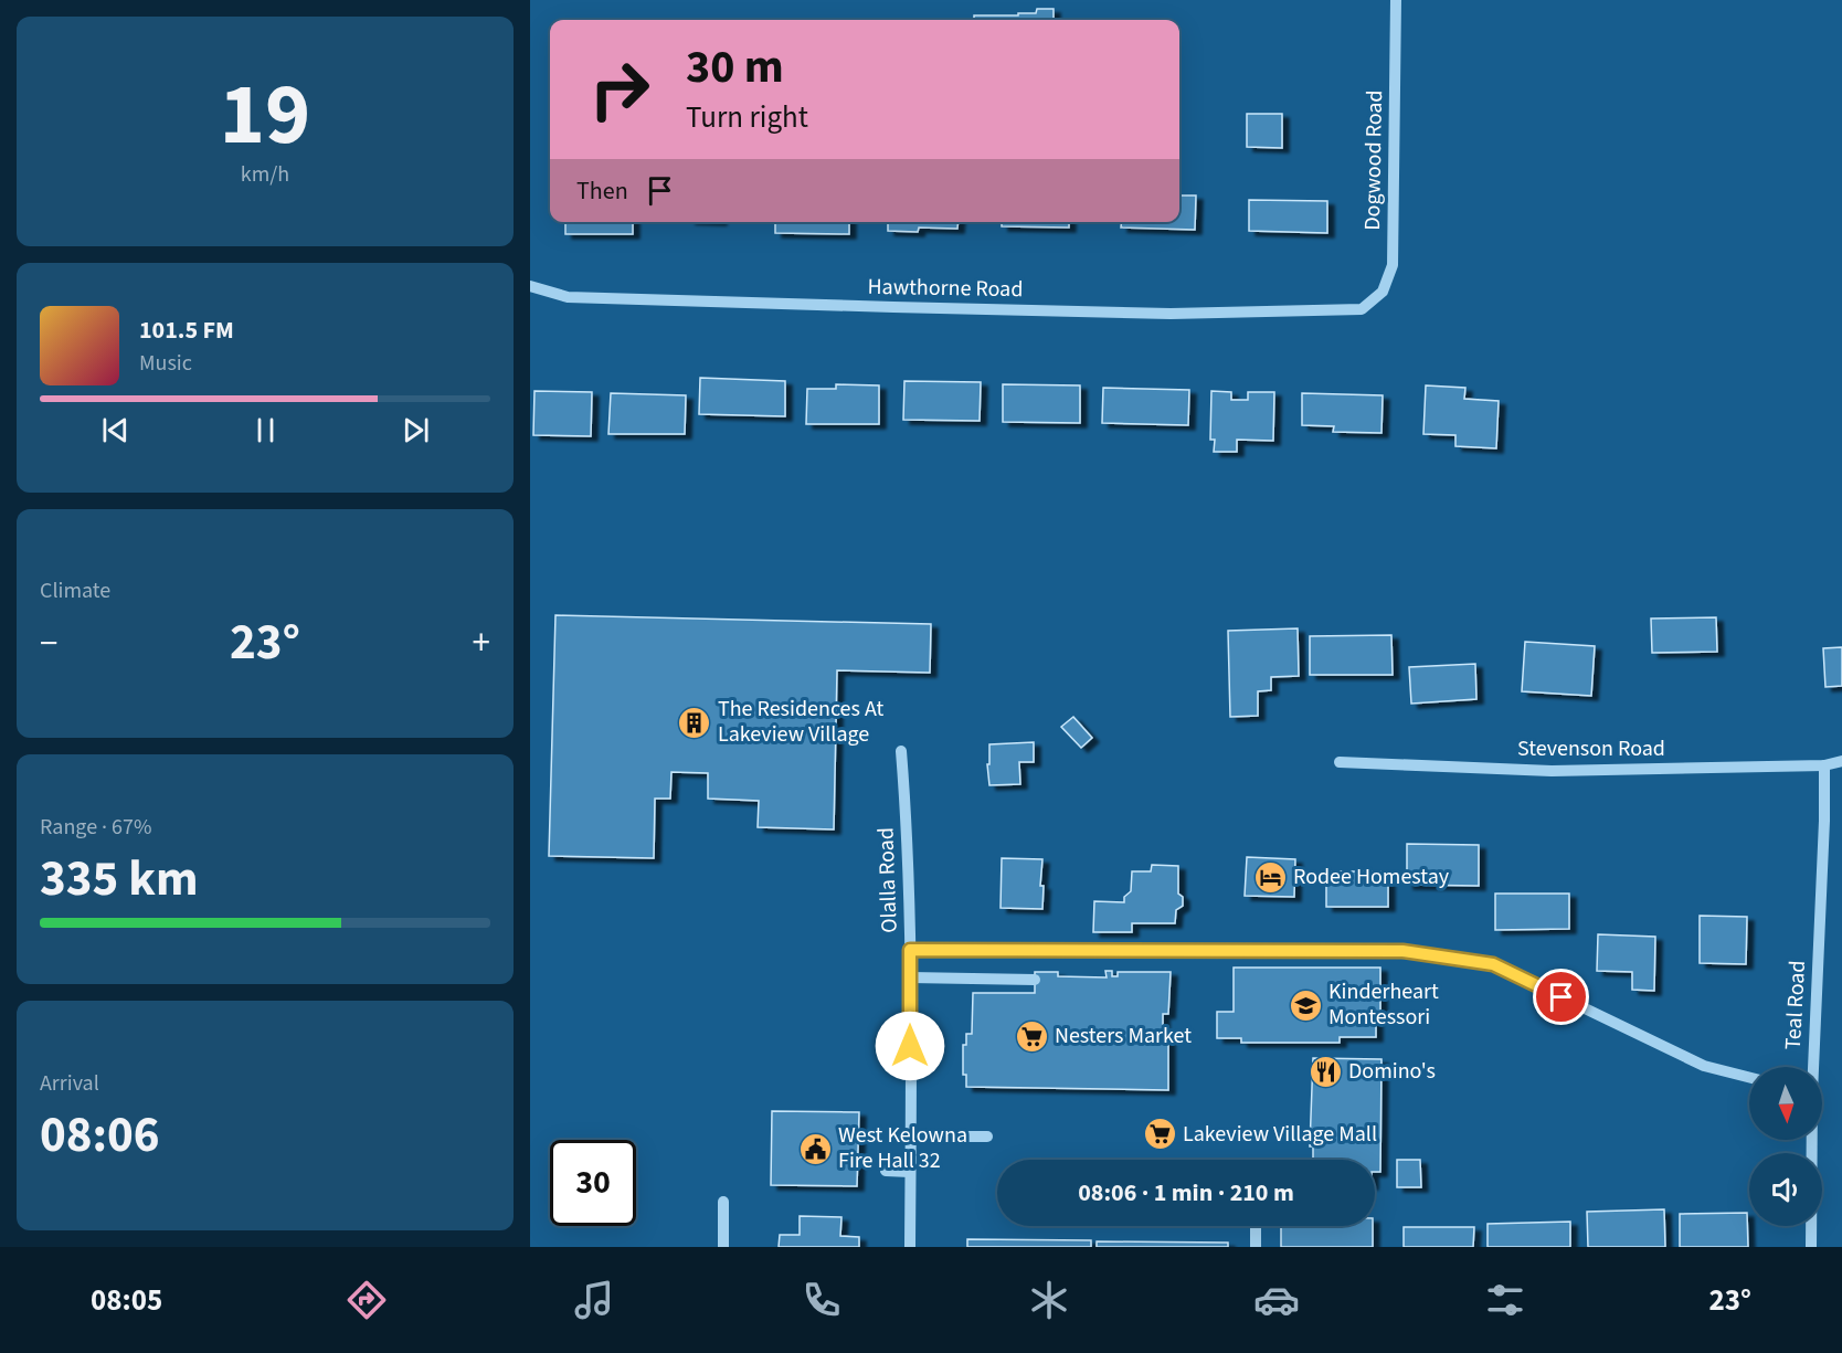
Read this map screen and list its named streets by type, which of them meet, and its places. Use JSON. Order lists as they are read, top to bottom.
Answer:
{
  "streets": {
    "street": [
      "Dogwood Road",
      "Hawthorne Road",
      "Stevenson Road",
      "Olalla Road",
      "Teal Road"
    ]
  },
  "crossings": [
    ["Dogwood Road", "Hawthorne Road"],
    ["Stevenson Road", "Teal Road"]
  ],
  "places": {
    "building": ["The Residences At Lakeview Village"],
    "hotel": ["Rodee Homestay"],
    "school or university": ["Kinderheart Montessori"],
    "supermarket": ["Nesters Market", "Lakeview Village Mall"],
    "restaurant": ["Domino's"],
    "public building": ["West Kelowna Fire Hall 32"]
  },
  "north": "bottom",
  "page": {
    "tile": [
      ["19", "km/h"],
      "Climate",
      ["Range · 67%", "335 km"],
      ["Arrival", "08:06"]
    ],
    "turn": ["30 m", "Turn right"],
    "then": "Then",
    "song": ["101.5 FM", "Music"],
    "heat": ["−", "23°", "+"],
    "limit": "30",
    "trip": "08:06 · 1 min · 210 m",
    "tabs": ["08:05", "23°"]
  }
}
